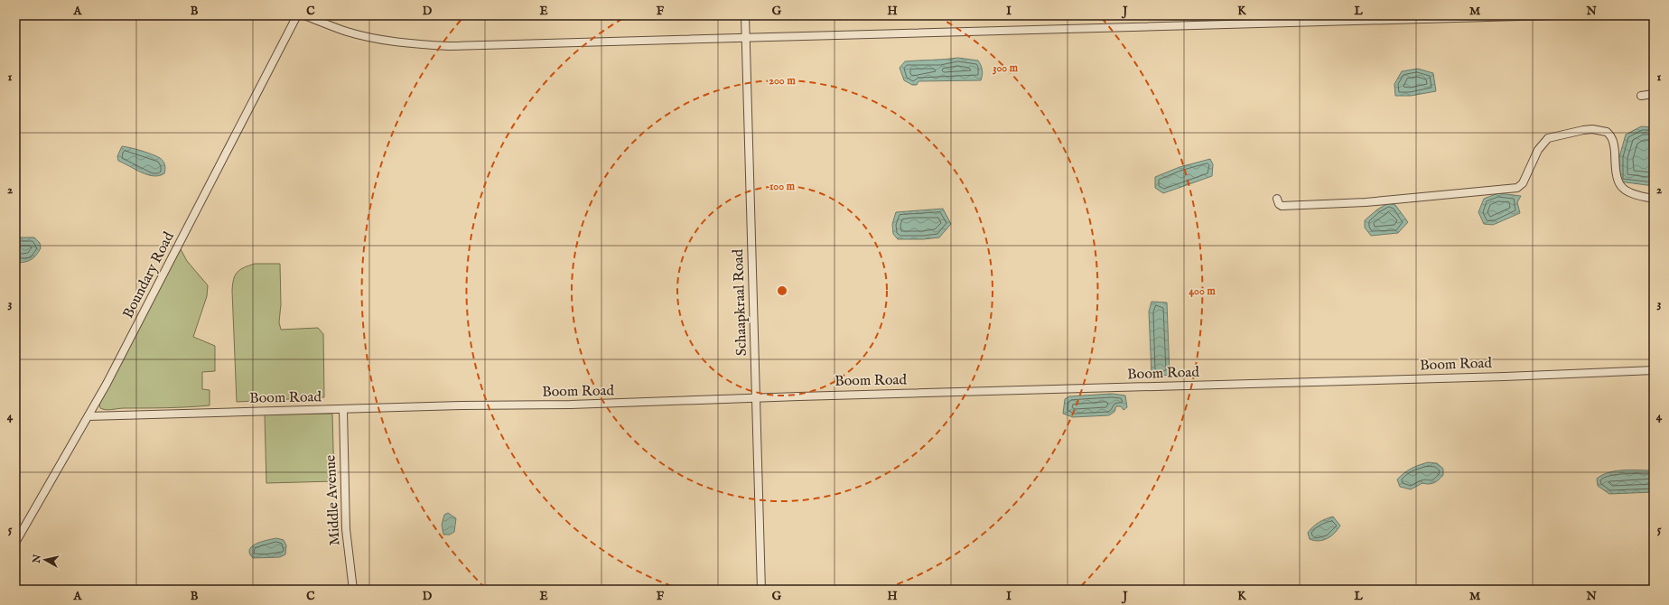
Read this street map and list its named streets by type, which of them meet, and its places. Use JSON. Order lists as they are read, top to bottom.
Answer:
{
  "streets": {
    "street": [
      "Boundary Road",
      "Schaapkraal Road",
      "Boom Road",
      "Middle Avenue"
    ]
  },
  "crossings": [
    ["Boundary Road", "Boom Road"],
    ["Schaapkraal Road", "Boom Road"],
    ["Boom Road", "Middle Avenue"]
  ],
  "north": "left",
  "grid": {
    "columns": [
      "A",
      "B",
      "C",
      "D",
      "E",
      "F",
      "G",
      "H",
      "I",
      "J",
      "K",
      "L",
      "M",
      "N"
    ],
    "rows": [
      "1",
      "2",
      "3",
      "4",
      "5"
    ]
  },
  "rings": [
    "300 m",
    "200 m",
    "100 m",
    "400 m"
  ]
}
